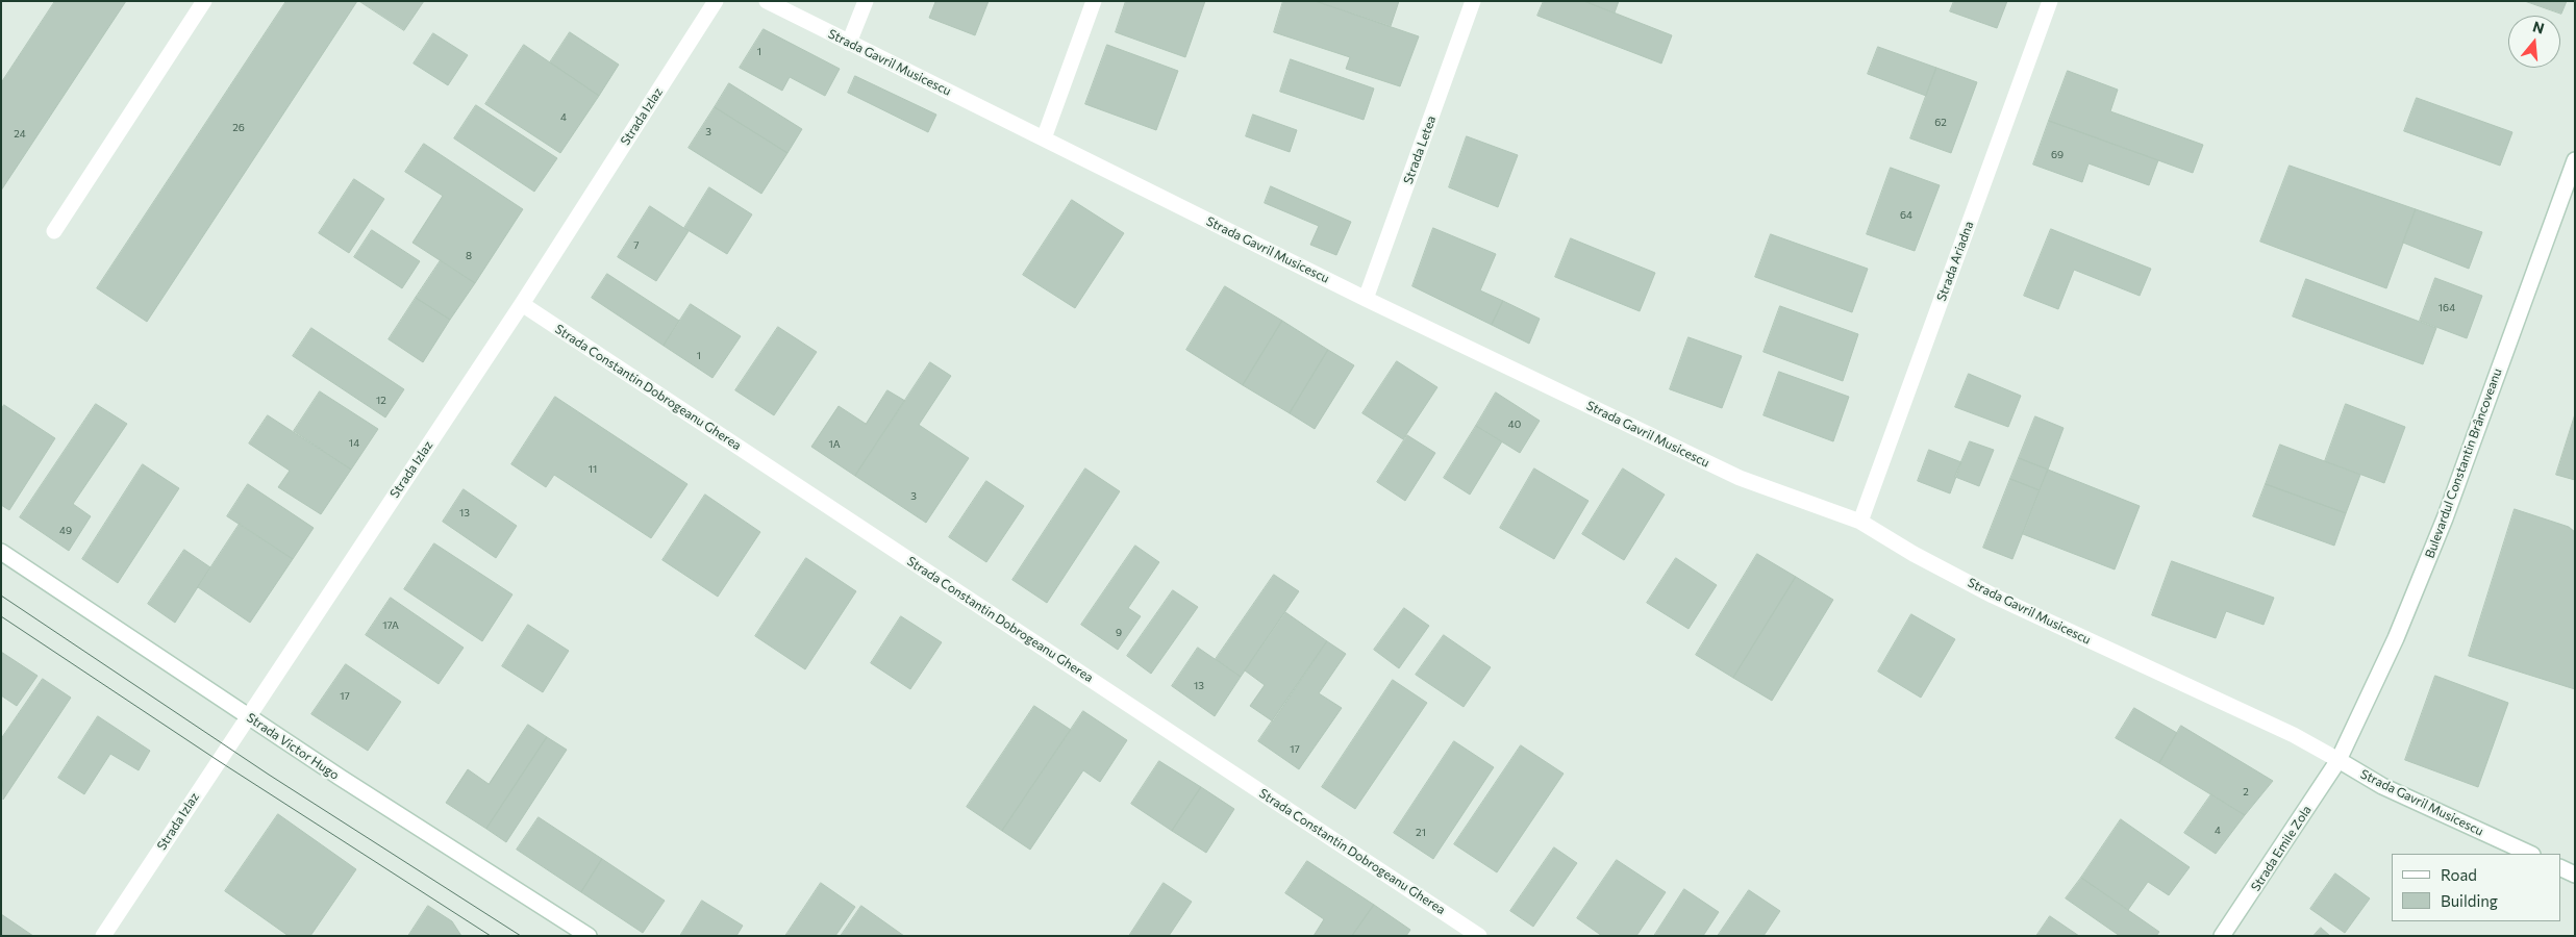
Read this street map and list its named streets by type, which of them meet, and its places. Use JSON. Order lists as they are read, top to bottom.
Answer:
{
  "streets": {
    "street": [
      "Strada Gavril Musicescu",
      "Strada Izlaz",
      "Strada Letea",
      "Strada Ariadna",
      "Strada Constantin Dobrogeanu Gherea",
      "Bulevardul Constantin Brâncoveanu",
      "Strada Victor Hugo",
      "Strada Emile Zola"
    ]
  },
  "crossings": [
    ["Strada Gavril Musicescu", "Strada Letea"],
    ["Strada Gavril Musicescu", "Strada Ariadna"],
    ["Strada Gavril Musicescu", "Bulevardul Constantin Brâncoveanu"],
    ["Strada Gavril Musicescu", "Strada Emile Zola"],
    ["Strada Izlaz", "Strada Constantin Dobrogeanu Gherea"],
    ["Strada Izlaz", "Strada Victor Hugo"],
    ["Bulevardul Constantin Brâncoveanu", "Strada Emile Zola"]
  ],
  "house_numbers": [
    "1",
    "4",
    "62",
    "26",
    "3",
    "24",
    "69",
    "64",
    "7",
    "8",
    "164",
    "1",
    "12",
    "40",
    "14",
    "1A",
    "11",
    "3",
    "13",
    "49",
    "17A",
    "9",
    "13",
    "17",
    "17",
    "2",
    "4",
    "21"
  ],
  "legend": ["Road", "Building"],
  "north": "top"
}
